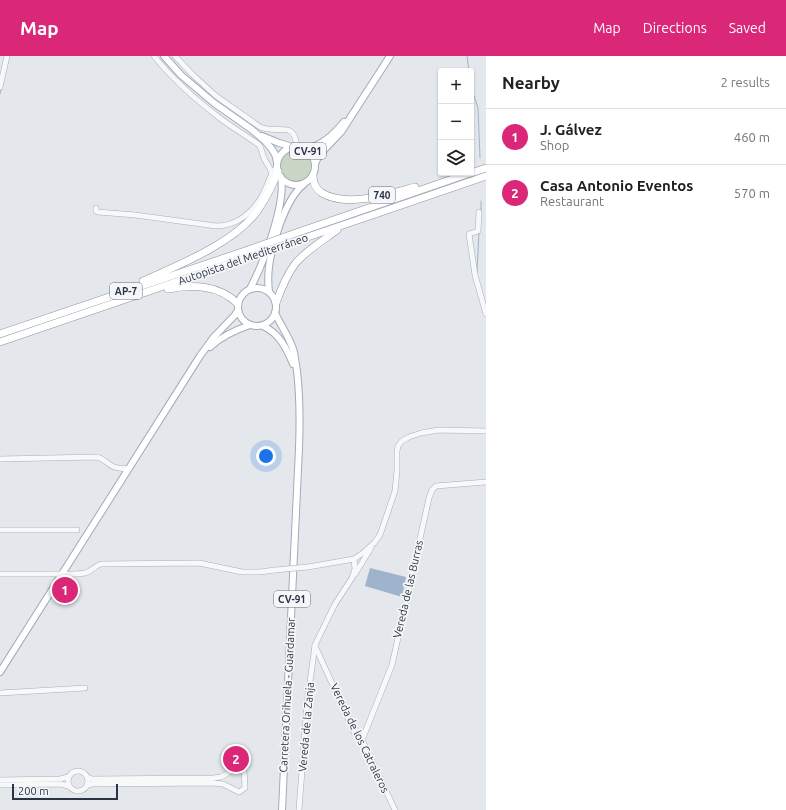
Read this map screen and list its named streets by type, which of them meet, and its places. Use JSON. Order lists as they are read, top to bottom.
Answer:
{
  "streets": {
    "highway": ["740", "Autopista del Mediterráneo", "AP-7"],
    "main road": ["CV-91", "Carretera Orihuela - Guardamar"],
    "street": ["Vereda de las Burras", "Vereda de la Zanja", "Vereda de los Catraleros"]
  },
  "crossings": [
    ["CV-91", "740"],
    ["CV-91", "Carretera Orihuela - Guardamar"],
    ["Vereda de las Burras", "Vereda de los Catraleros"],
    ["Vereda de la Zanja", "Vereda de los Catraleros"]
  ],
  "scale_bar": "200 m",
  "page": {
    "header": "Map",
    "nav": ["Map", "Directions", "Saved"],
    "heading": ["Nearby", "2 results"],
    "map_buttons": ["+", "−"],
    "list": [
      {
        "mark": "1",
        "name": "J. Gálvez",
        "note": "Shop",
        "value": "460 m"
      },
      {
        "mark": "2",
        "name": "Casa Antonio Eventos",
        "note": "Restaurant",
        "value": "570 m"
      }
    ],
    "pins": ["1", "2"],
    "scale": "200 m"
  }
}
